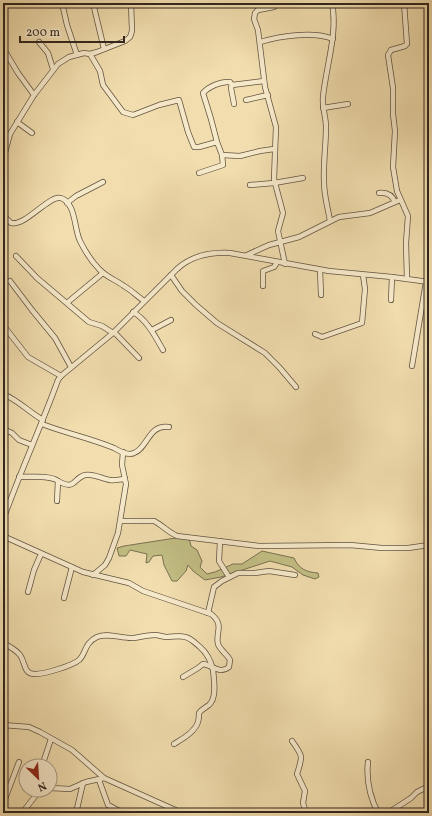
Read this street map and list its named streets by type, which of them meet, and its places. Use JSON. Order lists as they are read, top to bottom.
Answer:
{
  "scale_bar": "200 m",
  "north": "bottom right"
}
